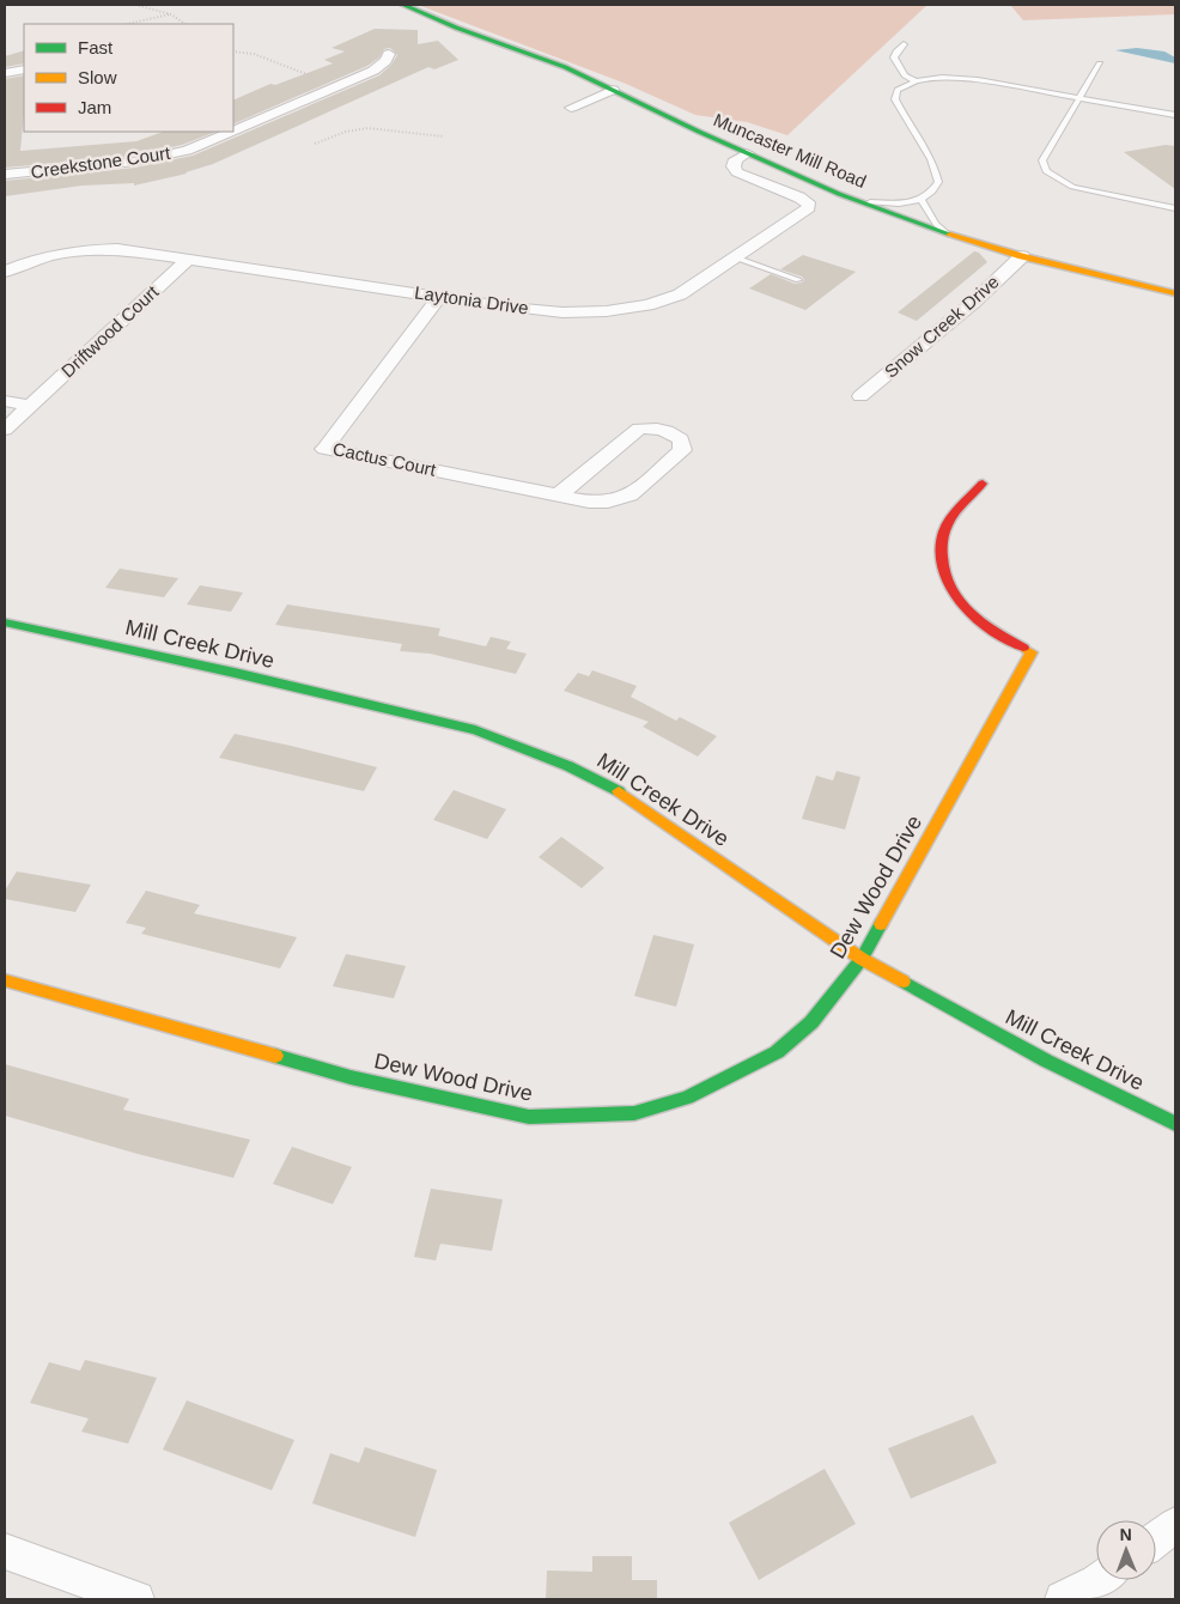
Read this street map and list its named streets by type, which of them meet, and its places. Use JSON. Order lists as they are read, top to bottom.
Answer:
{
  "streets": {
    "street": [
      "Muncaster Mill Road",
      "Creekstone Court",
      "Laytonia Drive",
      "Snow Creek Drive",
      "Driftwood Court",
      "Cactus Court",
      "Mill Creek Drive",
      "Dew Wood Drive"
    ]
  },
  "crossings": [
    ["Muncaster Mill Road", "Laytonia Drive"],
    ["Muncaster Mill Road", "Snow Creek Drive"],
    ["Laytonia Drive", "Driftwood Court"],
    ["Laytonia Drive", "Cactus Court"],
    ["Mill Creek Drive", "Dew Wood Drive"]
  ],
  "legend": ["Fast", "Slow", "Jam"],
  "north": "top"
}
